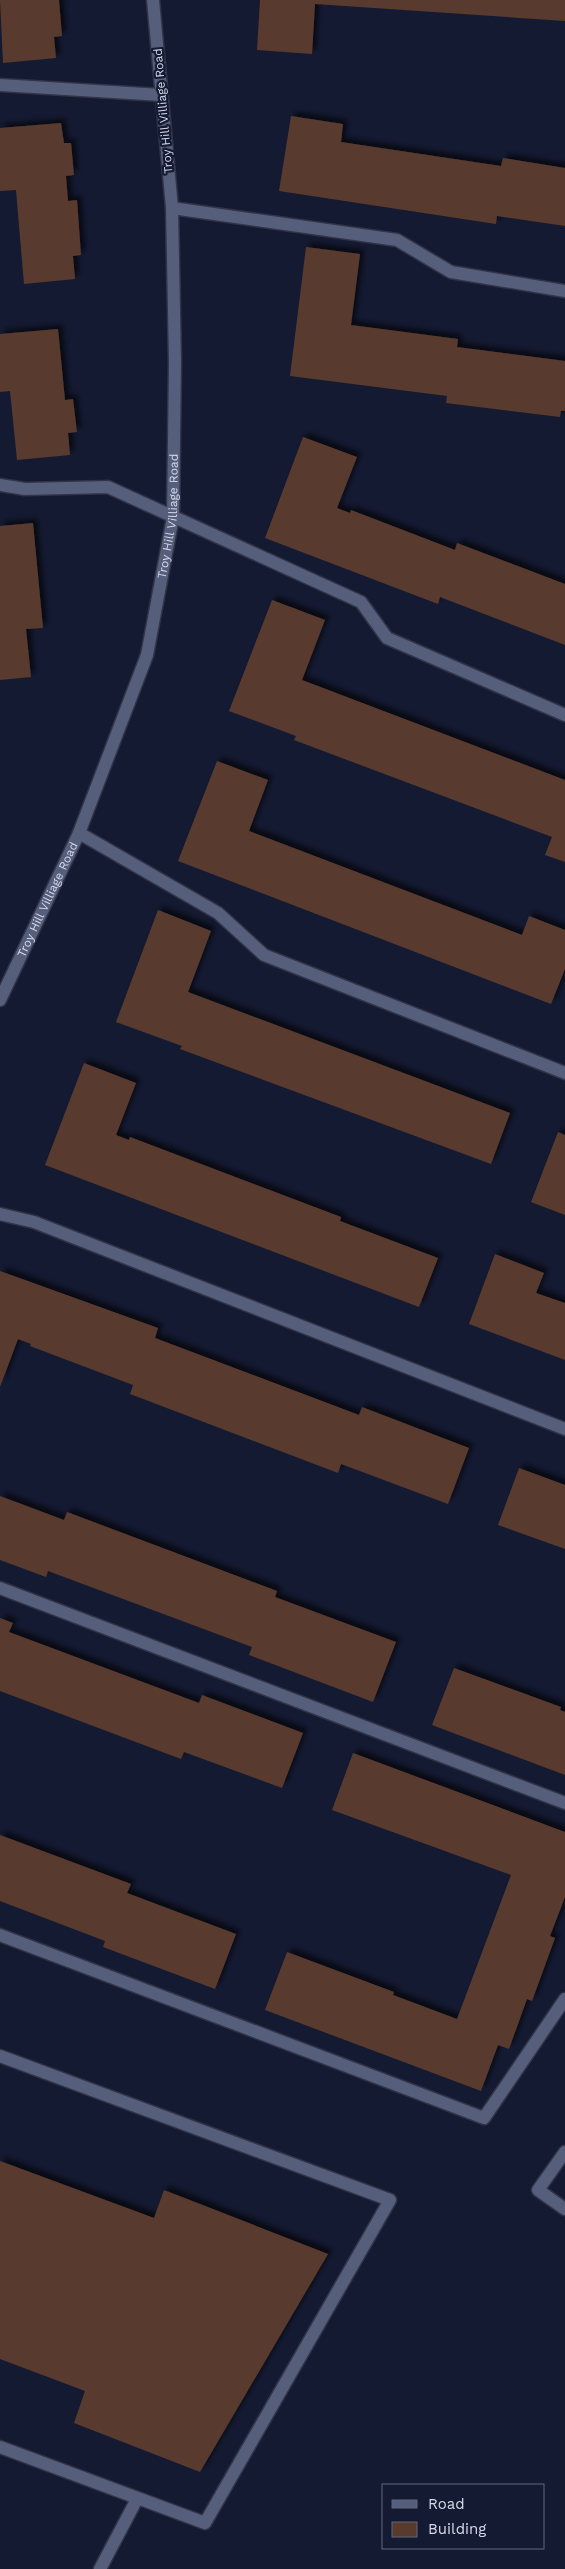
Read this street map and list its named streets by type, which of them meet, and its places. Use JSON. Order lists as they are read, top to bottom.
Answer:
{
  "streets": {
    "street": ["Troy Hill Villiage Road"]
  },
  "legend": ["Road", "Building"]
}
